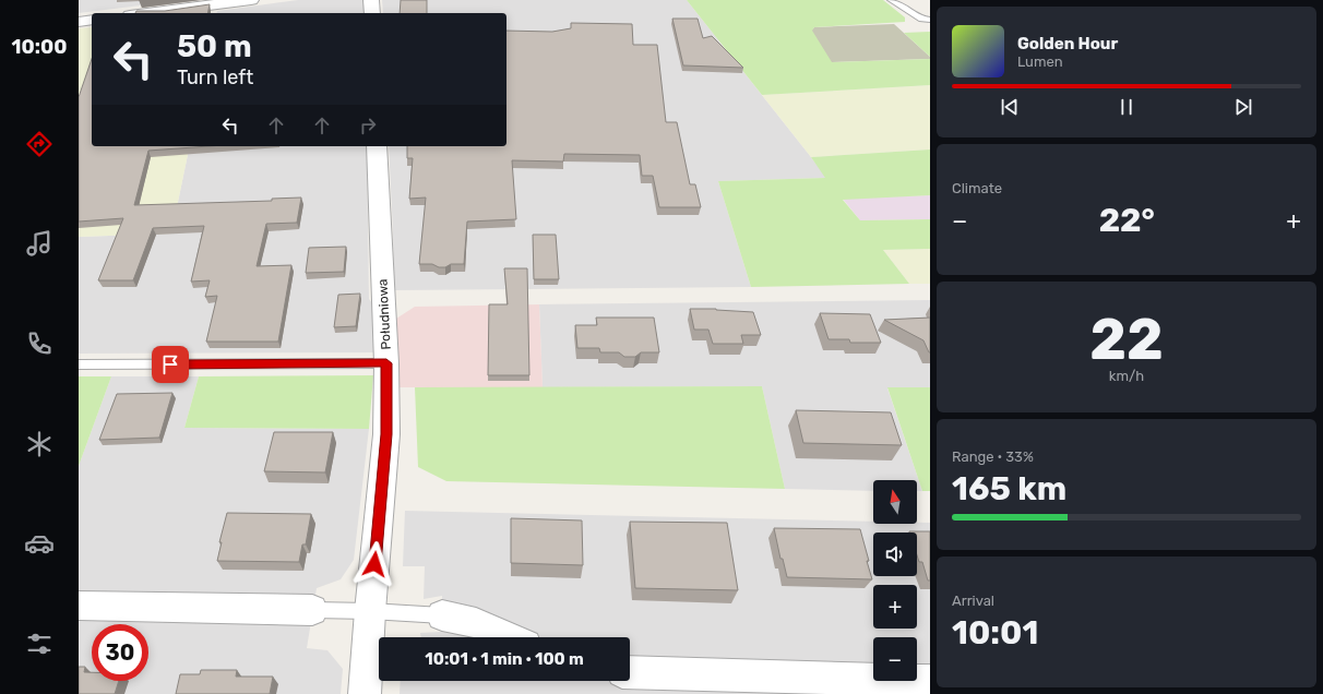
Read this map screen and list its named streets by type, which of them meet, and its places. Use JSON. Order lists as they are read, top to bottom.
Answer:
{
  "streets": {
    "street": ["Południowa"]
  },
  "north": "top",
  "page": {
    "tabs": "10:00",
    "turn": ["50 m", "Turn left"],
    "song": ["Golden Hour", "Lumen"],
    "tile": [
      "Climate",
      ["22", "km/h"],
      ["Range · 33%", "165 km"],
      ["Arrival", "10:01"]
    ],
    "heat": ["−", "22°", "+"],
    "map_buttons": ["+", "−"],
    "limit": "30",
    "trip": "10:01 · 1 min · 100 m"
  }
}
